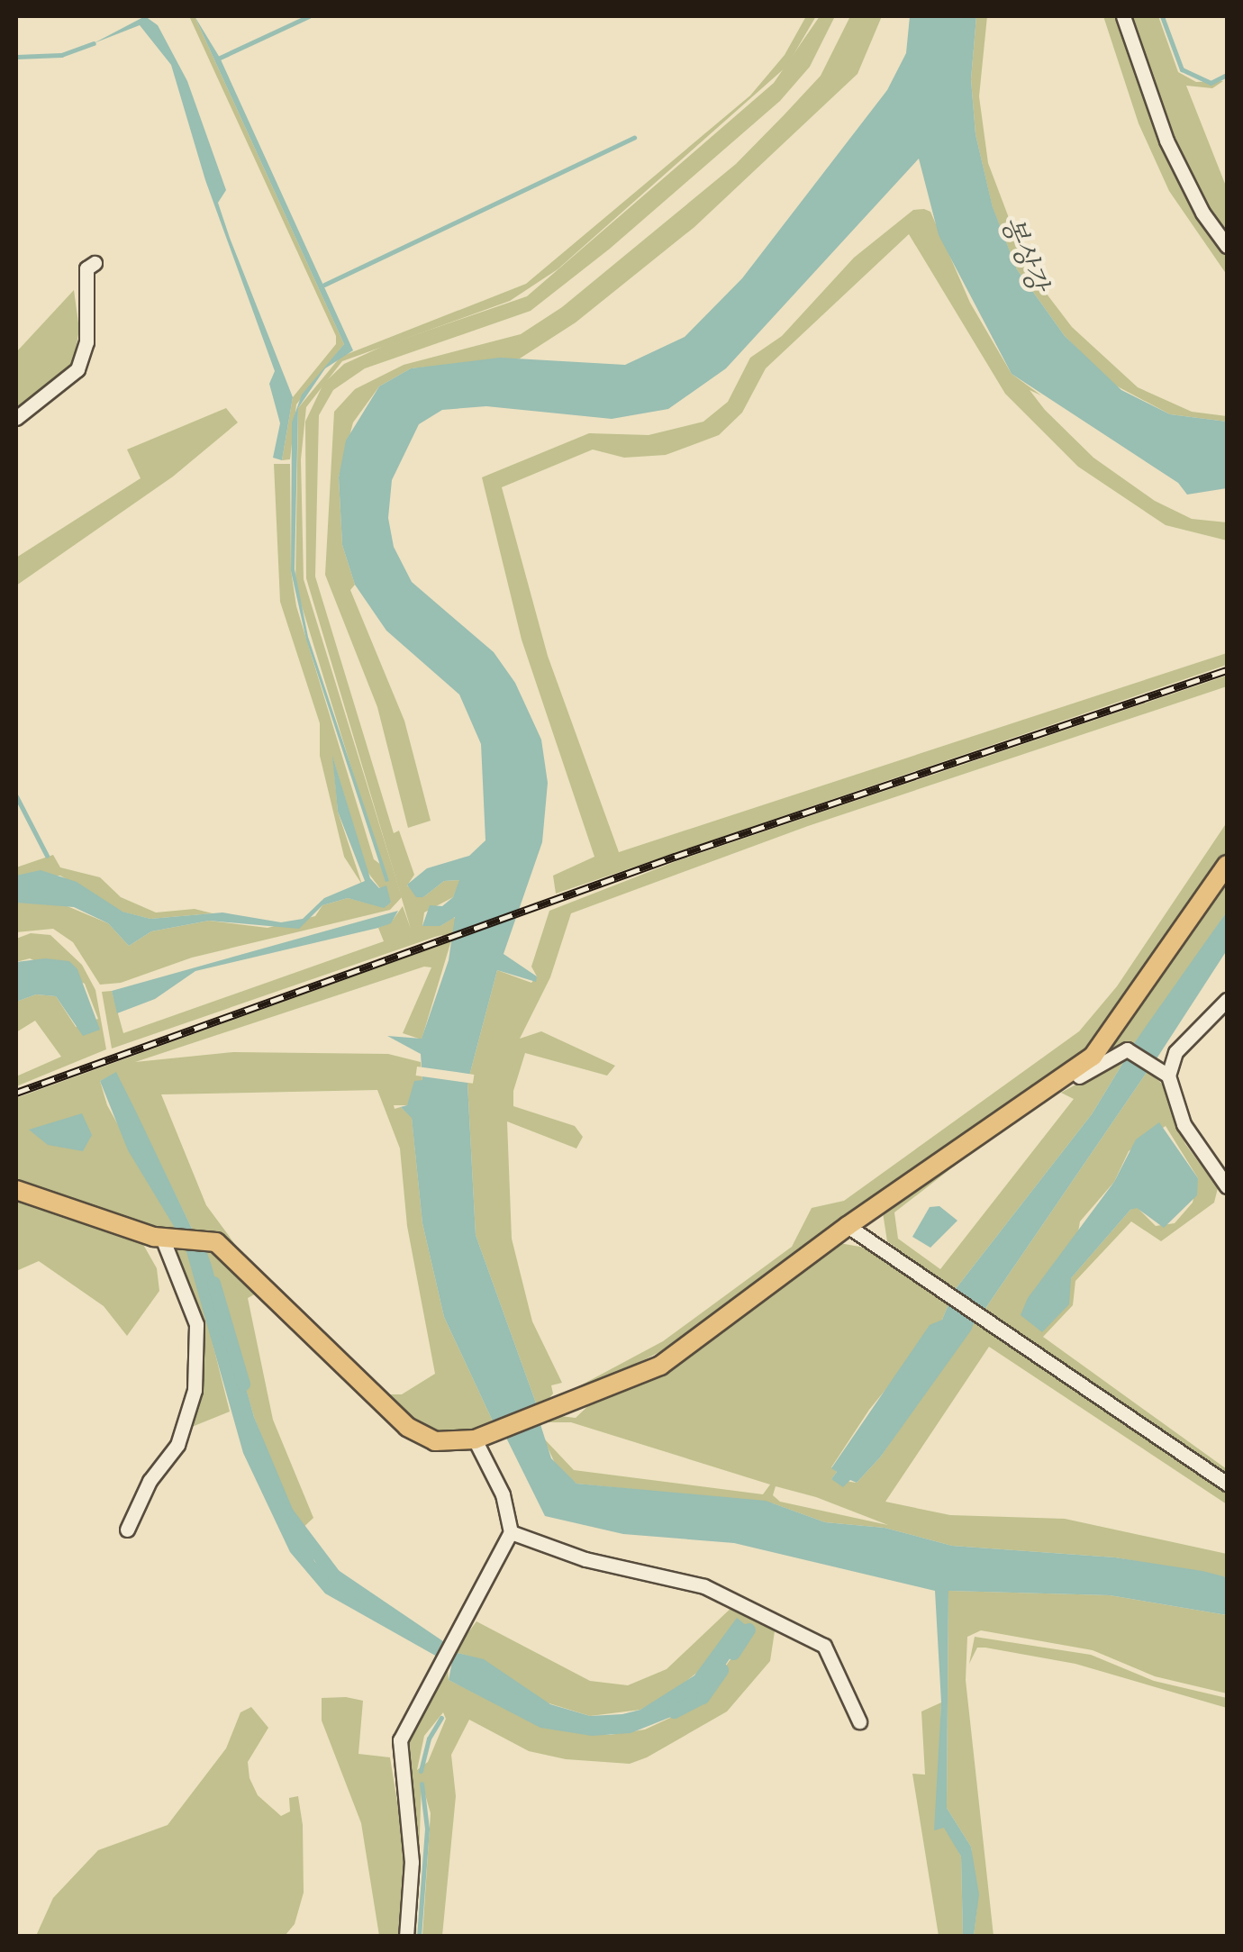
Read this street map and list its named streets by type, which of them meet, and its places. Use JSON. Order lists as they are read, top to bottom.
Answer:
{
  "water": ["봉상강"]
}
